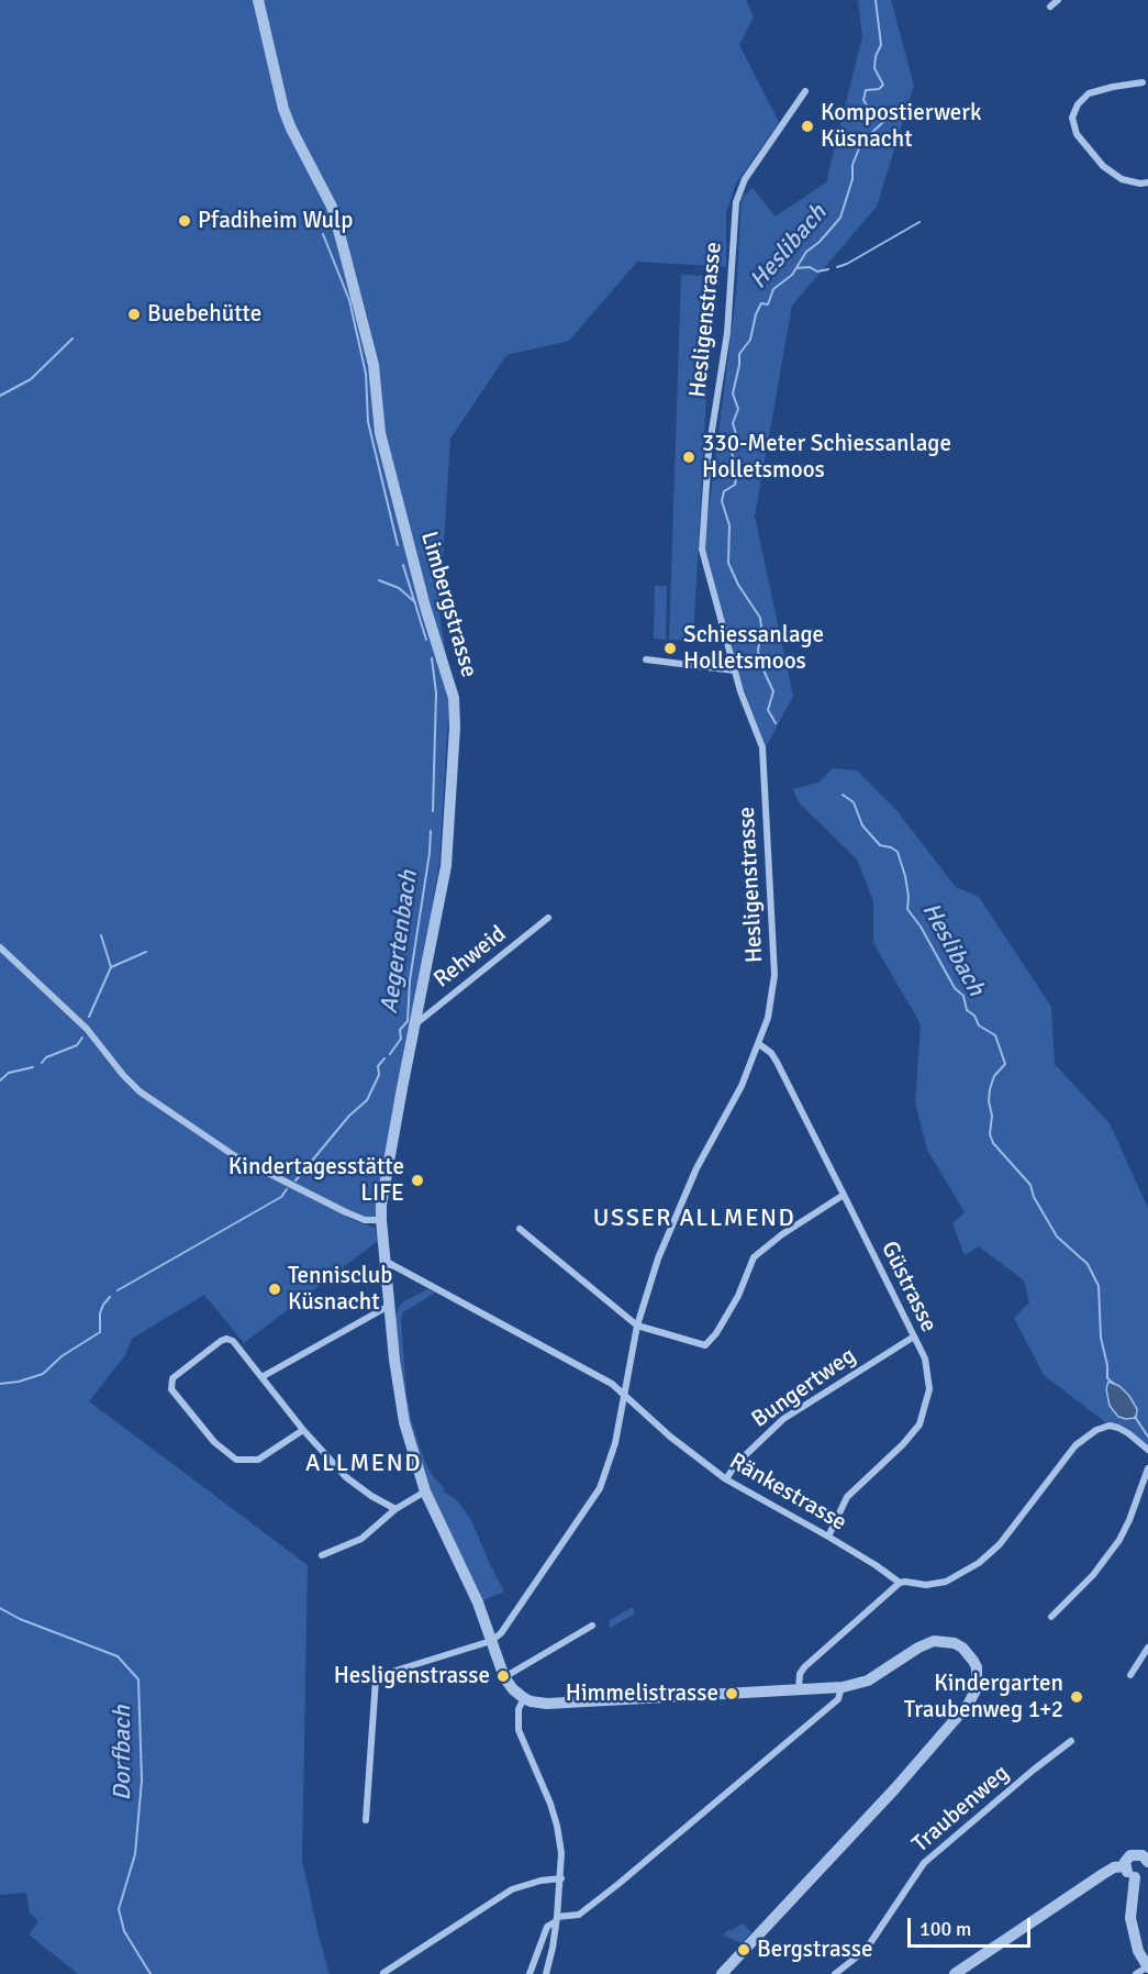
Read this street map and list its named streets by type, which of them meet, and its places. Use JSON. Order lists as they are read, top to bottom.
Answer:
{
  "streets": {
    "street": [
      "Hesligenstrasse",
      "Limbergstrasse",
      "Rehweid",
      "Güstrasse",
      "Bungertweg",
      "Ränkestrasse",
      "Traubenweg"
    ]
  },
  "crossings": [
    ["Hesligenstrasse", "Güstrasse"],
    ["Hesligenstrasse", "Ränkestrasse"],
    ["Limbergstrasse", "Rehweid"],
    ["Limbergstrasse", "Ränkestrasse"],
    ["Güstrasse", "Bungertweg"],
    ["Güstrasse", "Ränkestrasse"],
    ["Bungertweg", "Ränkestrasse"]
  ],
  "districts": ["USSER ALLMEND", "ALLMEND"],
  "water": ["Heslibach", "Aegertenbach", "Dorfbach"],
  "places": [
    "Kompostierwerk Küsnacht",
    "Pfadiheim Wulp",
    "Buebehütte",
    "330-Meter Schiessanlage Holletsmoos",
    "Schiessanlage Holletsmoos",
    "Kindertagesstätte LIFE",
    "Tennisclub Küsnacht",
    "Hesligenstrasse",
    "Himmelistrasse",
    "Kindergarten Traubenweg 1+2",
    "Bergstrasse"
  ],
  "scale_bar": "100 m"
}
